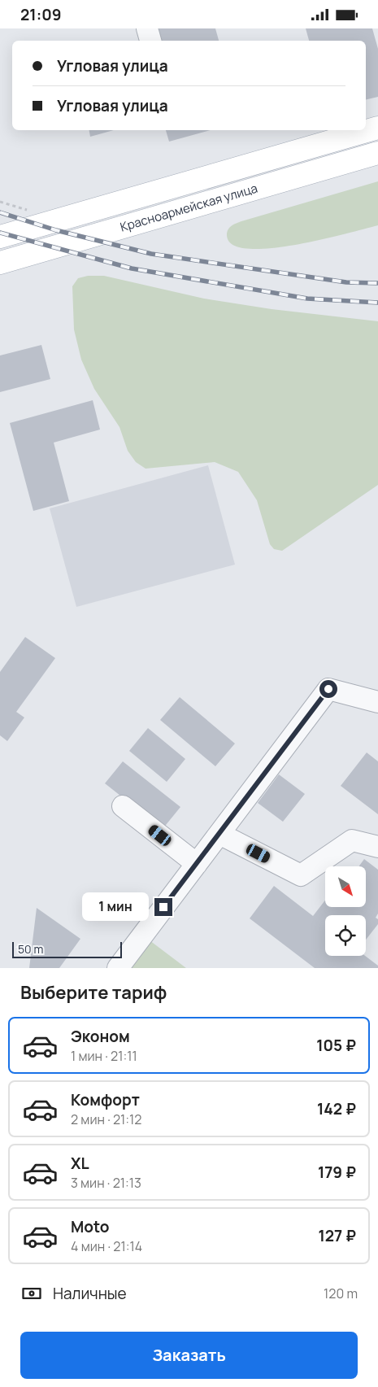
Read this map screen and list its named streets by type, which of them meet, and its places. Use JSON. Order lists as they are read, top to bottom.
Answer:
{
  "streets": {
    "main road": ["Красноармейская улица"]
  },
  "scale_bar": "50 m",
  "north": "bottom right",
  "page": {
    "status": "21:09",
    "banner": ["Угловая улица", "Угловая улица"],
    "bubble": "1 мин",
    "scale": "50 m",
    "heading": "Выберите тариф",
    "list": [
      {
        "name": "Эконом",
        "note": "1 мин · 21:11",
        "value": "105 ₽"
      },
      {
        "name": "Комфорт",
        "note": "2 мин · 21:12",
        "value": "142 ₽"
      },
      {
        "name": "XL",
        "note": "3 мин · 21:13",
        "value": "179 ₽"
      },
      {
        "name": "Moto",
        "note": "4 мин · 21:14",
        "value": "127 ₽"
      }
    ],
    "pay": ["Наличные", "120 m"],
    "buttons": "Заказать"
  }
}
